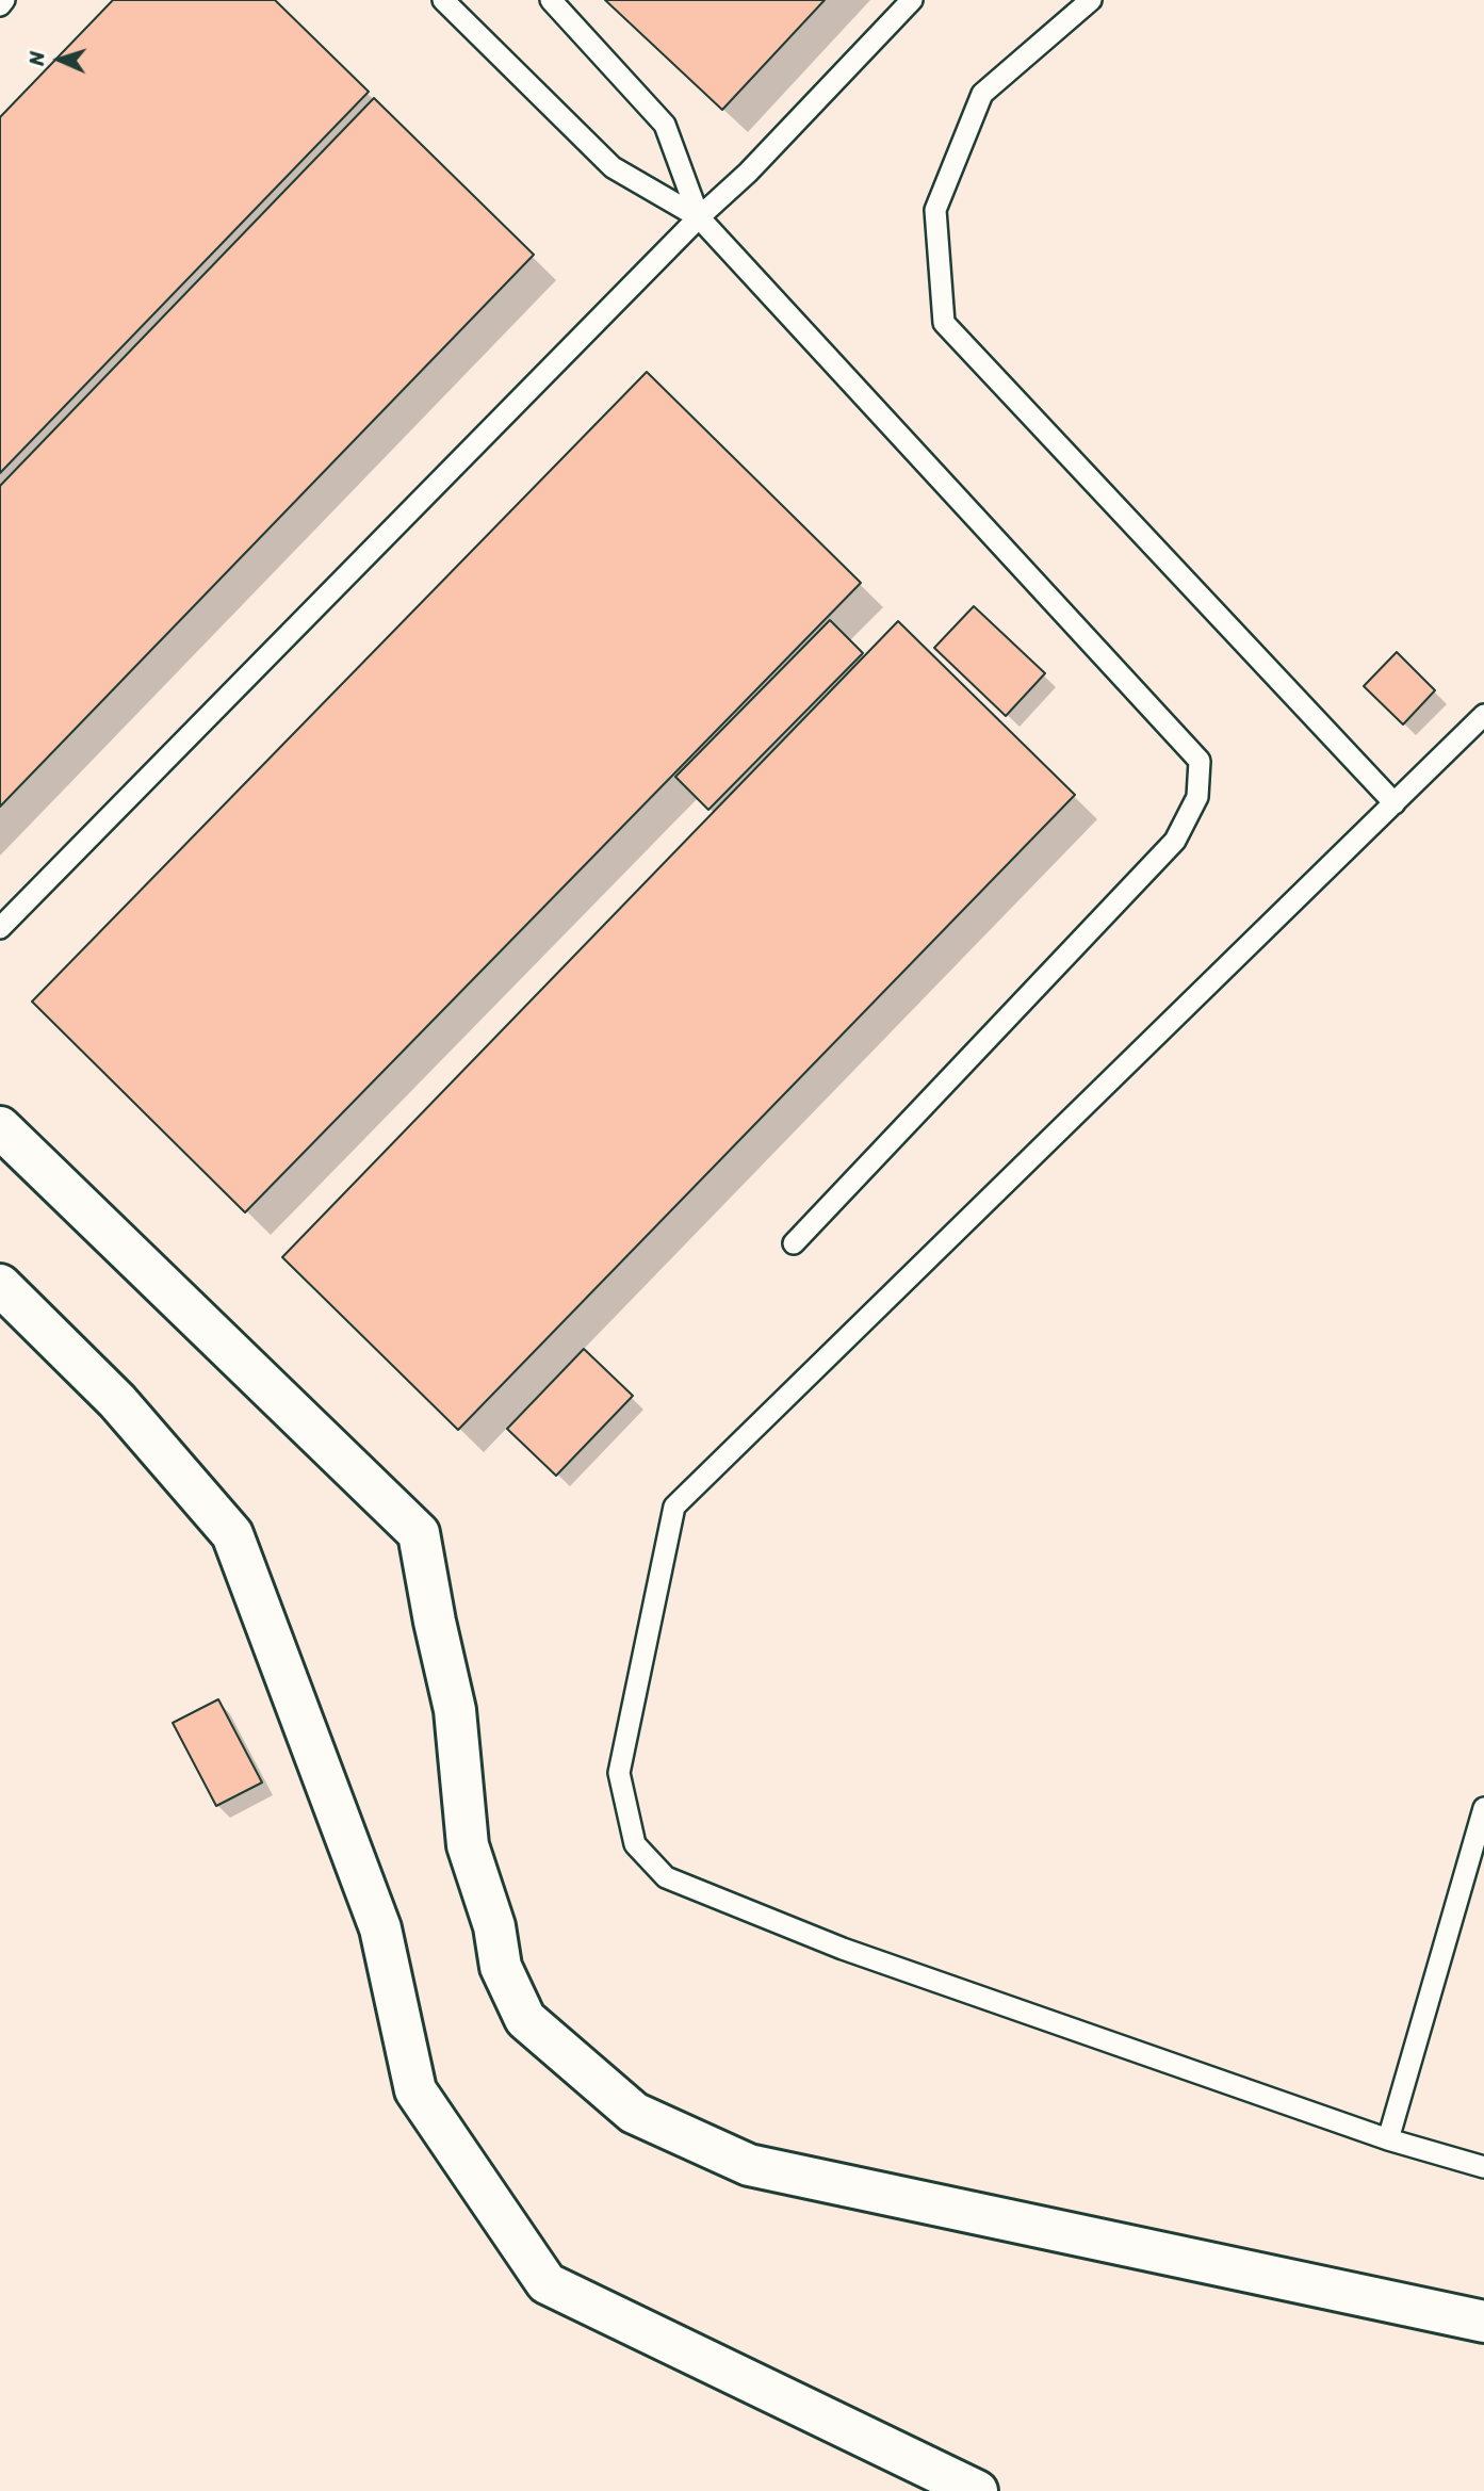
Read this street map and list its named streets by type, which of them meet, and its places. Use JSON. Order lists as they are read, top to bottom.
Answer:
{
  "north": "left"
}
